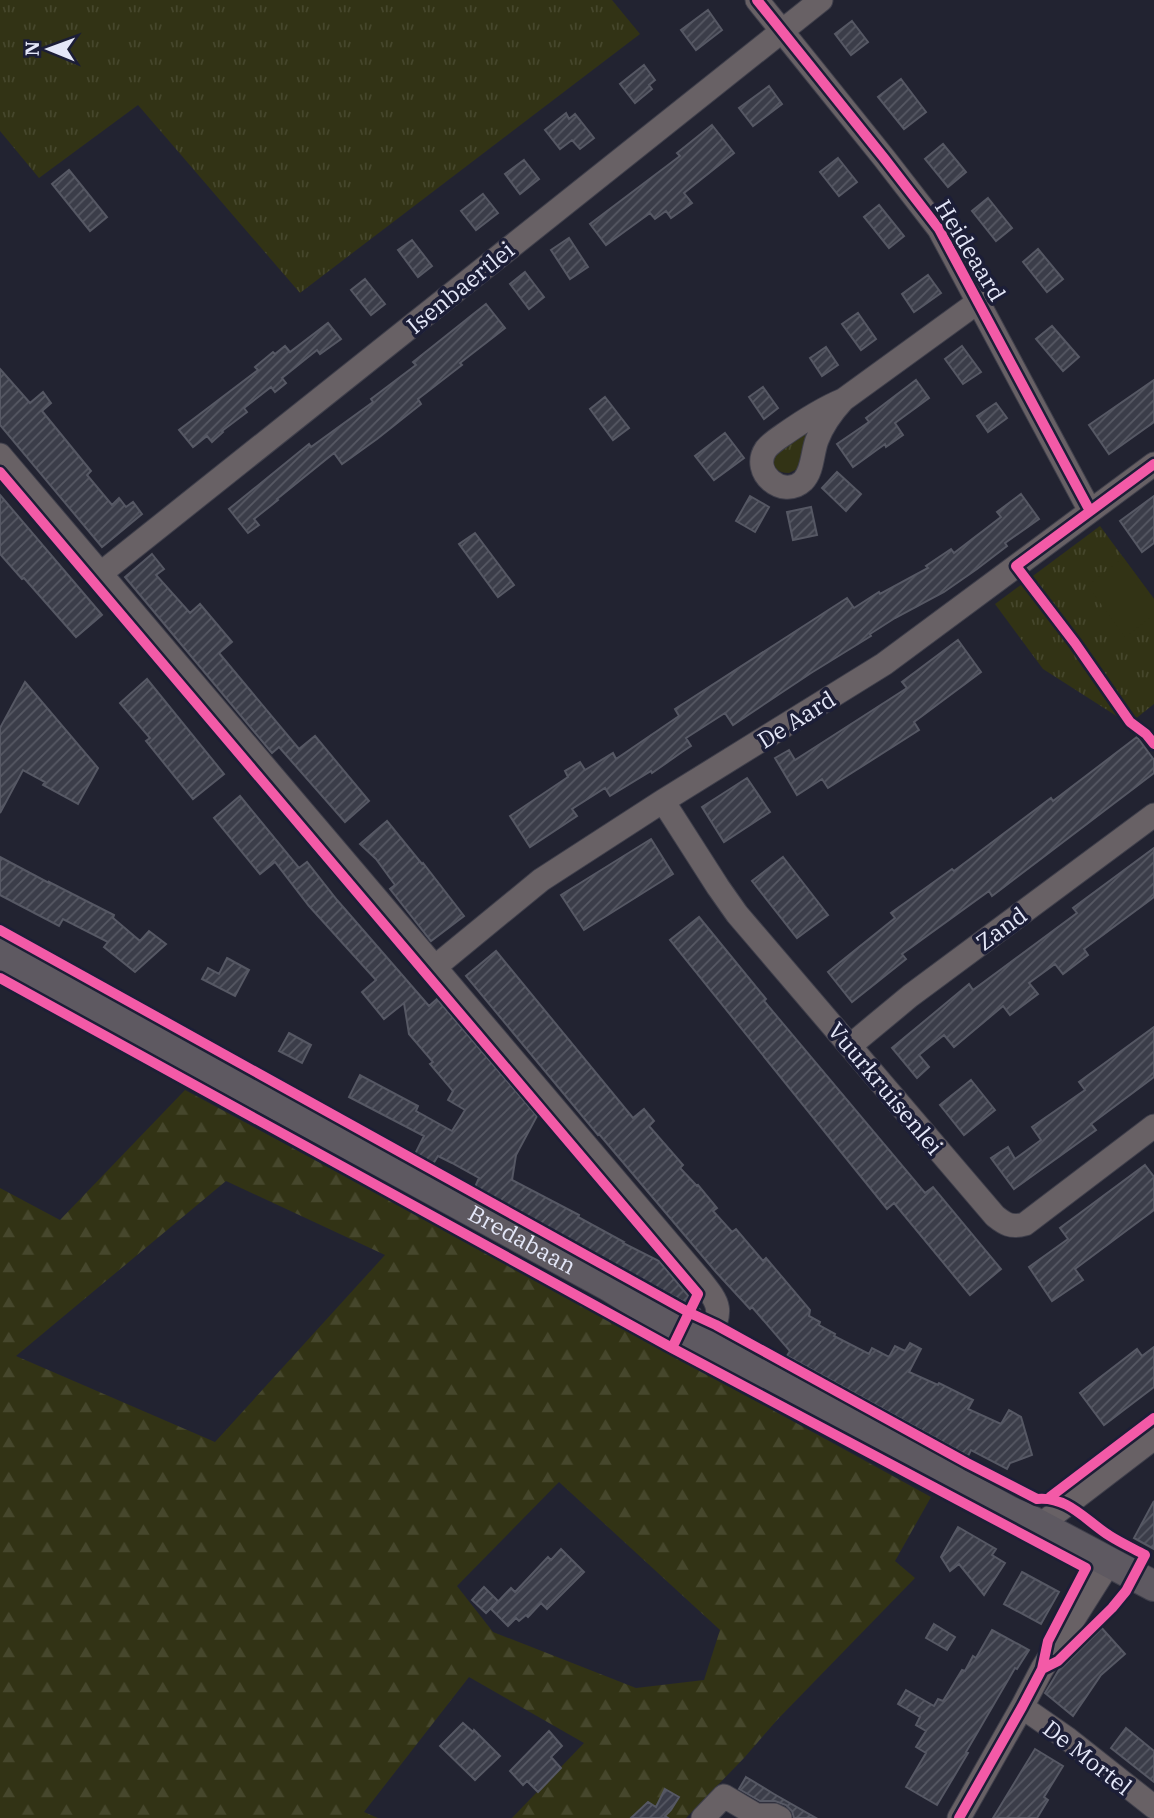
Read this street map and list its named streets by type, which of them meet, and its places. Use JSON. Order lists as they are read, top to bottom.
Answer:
{
  "streets": {
    "main road": ["Bredabaan"],
    "street": [
      "Heideaard",
      "Isenbaertlei",
      "De Aard",
      "Zand",
      "Vuurkruisenlei",
      "De Mortel"
    ]
  },
  "crossings": [
    ["Heideaard", "Isenbaertlei"],
    ["Heideaard", "De Aard"],
    ["De Aard", "Vuurkruisenlei"],
    ["Zand", "Vuurkruisenlei"]
  ],
  "north": "left"
}
